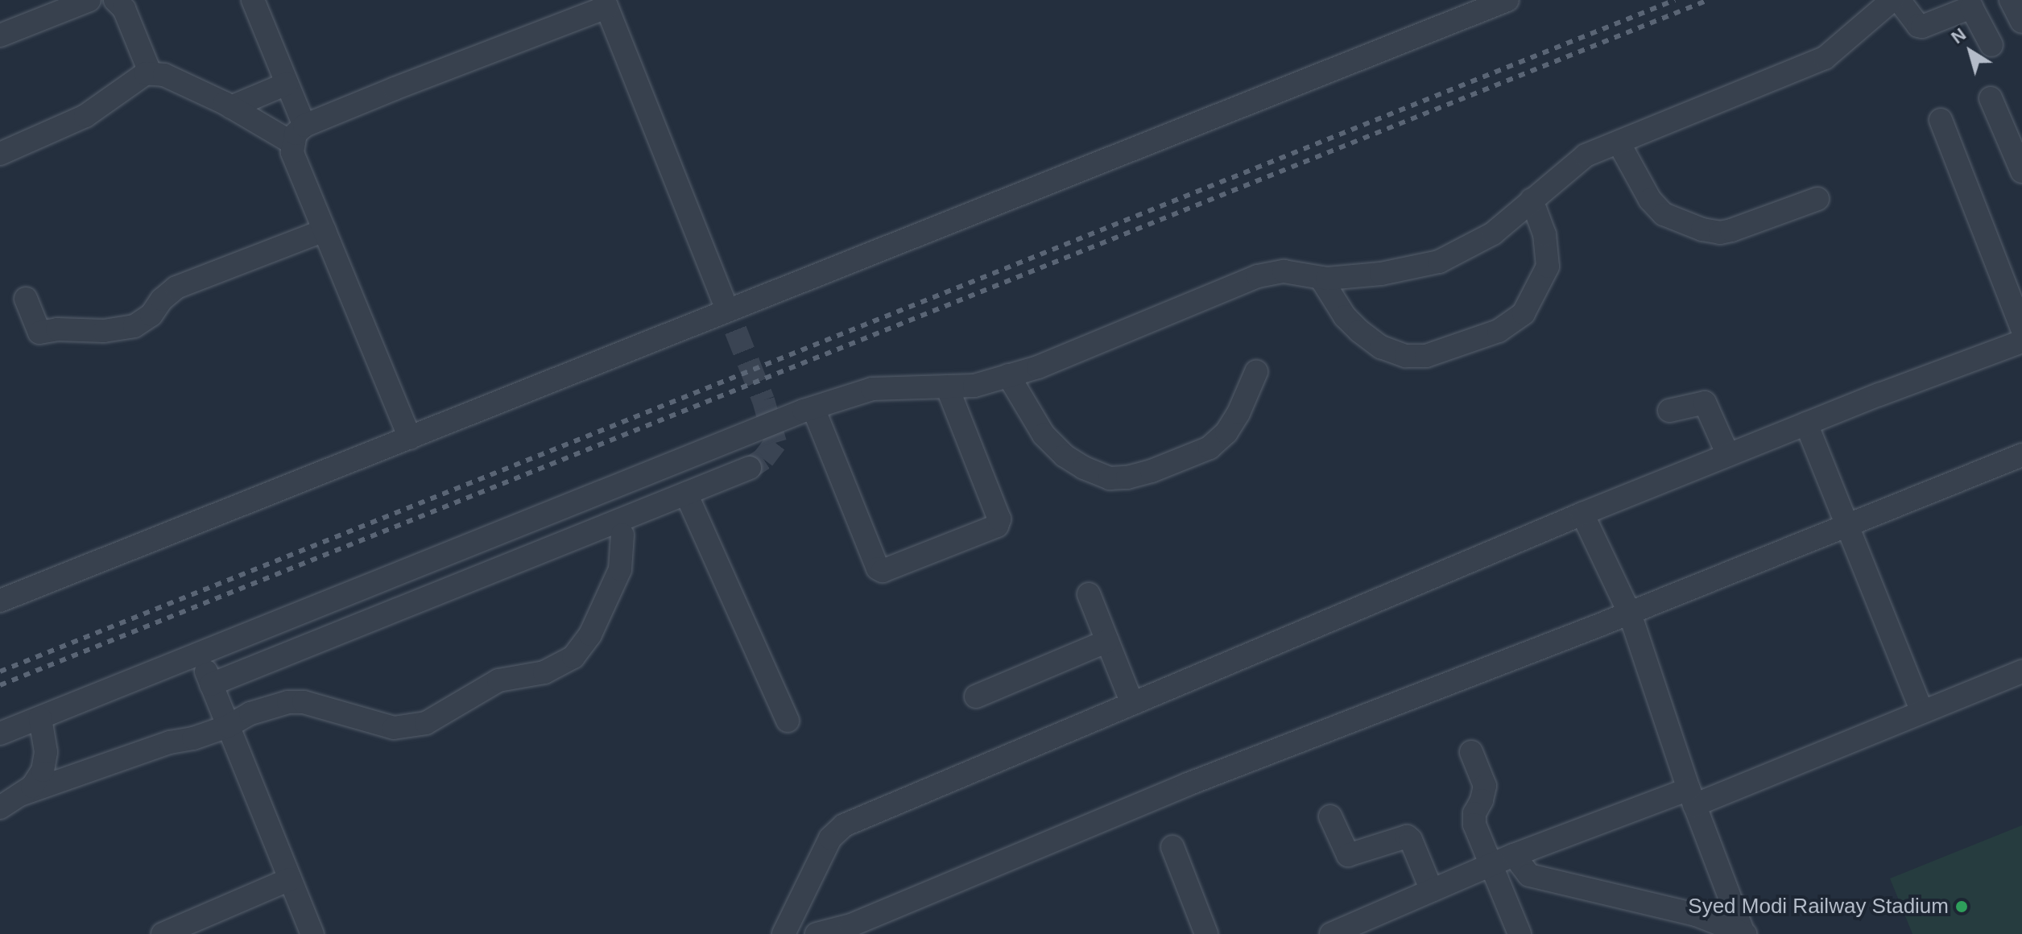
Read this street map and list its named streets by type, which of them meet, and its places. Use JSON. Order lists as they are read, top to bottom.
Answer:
{
  "places": ["Syed Modi Railway Stadium"],
  "north": "top left"
}
